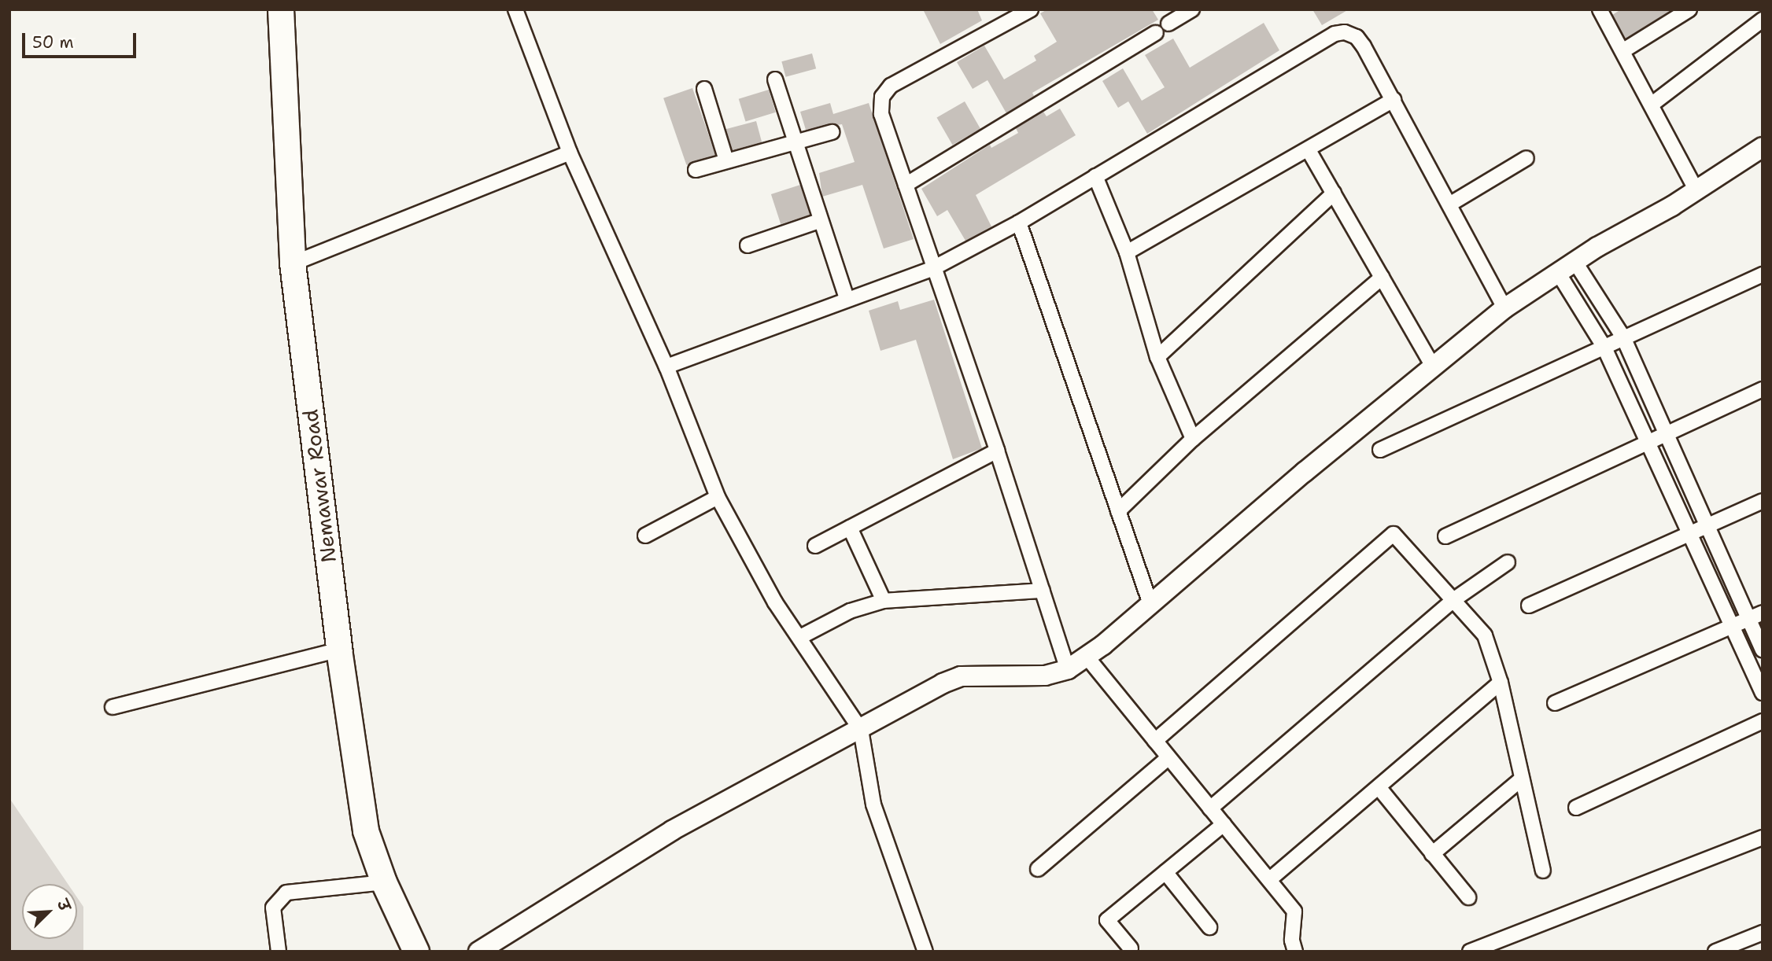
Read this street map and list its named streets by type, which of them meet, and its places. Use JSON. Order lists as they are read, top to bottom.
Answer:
{
  "streets": {
    "highway": ["Nemawar Road"]
  },
  "scale_bar": "50 m",
  "north": "top right"
}
